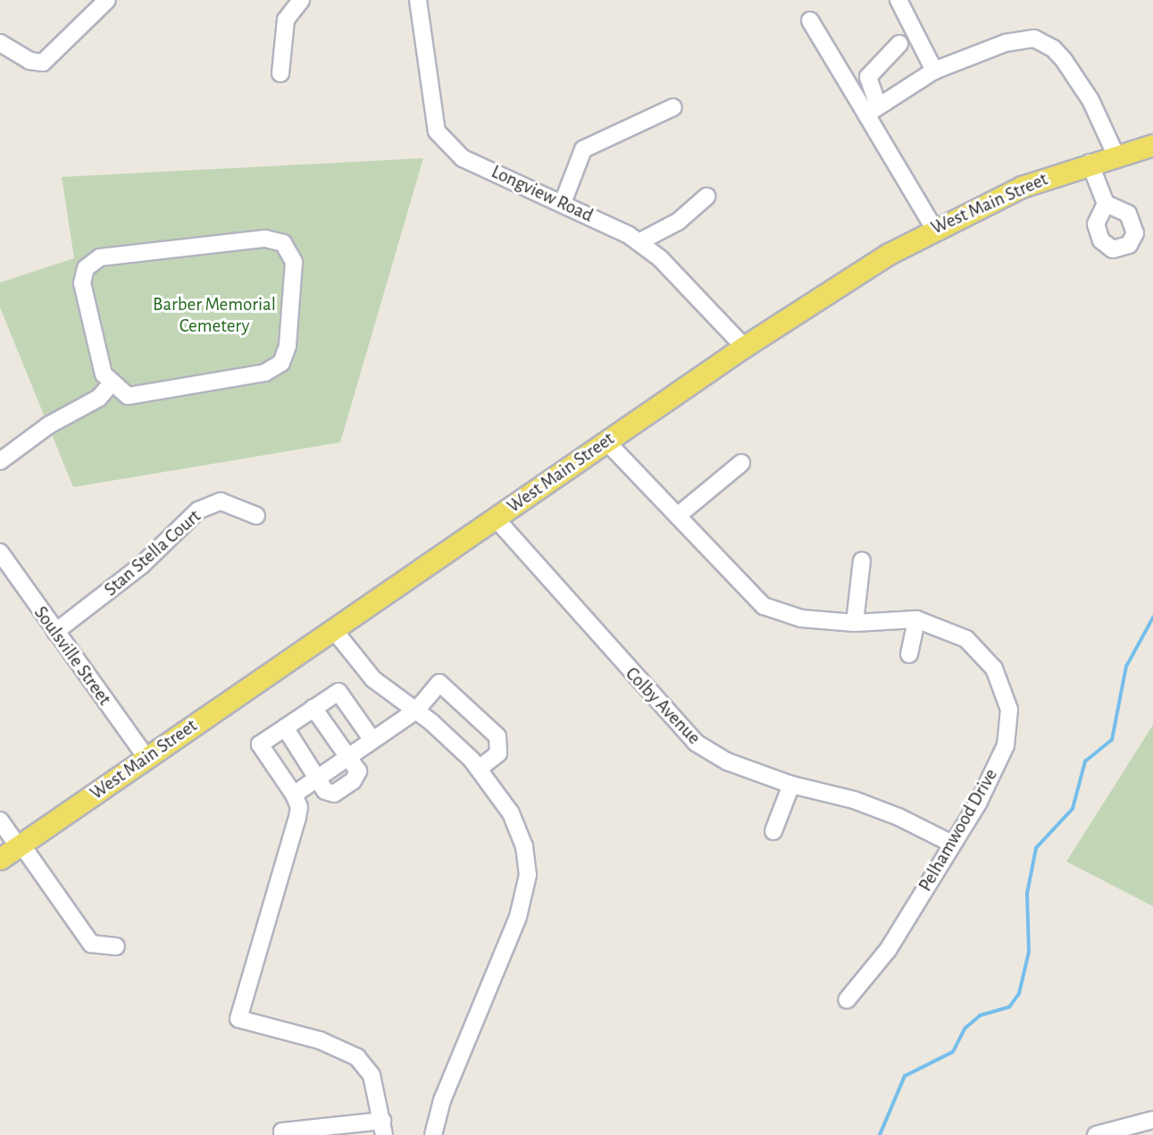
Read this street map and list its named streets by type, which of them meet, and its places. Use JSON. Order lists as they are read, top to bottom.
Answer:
{
  "streets": {
    "main road": ["West Main Street"],
    "street": [
      "Longview Road",
      "Stan Stella Court",
      "Soulsville Street",
      "Colby Avenue",
      "Pelhamwood Drive"
    ]
  },
  "crossings": [
    ["Longview Road", "West Main Street"],
    ["West Main Street", "Soulsville Street"],
    ["West Main Street", "Colby Avenue"],
    ["West Main Street", "Pelhamwood Drive"],
    ["Stan Stella Court", "Soulsville Street"],
    ["Colby Avenue", "Pelhamwood Drive"]
  ],
  "parks": ["Barber Memorial Cemetery"]
}
